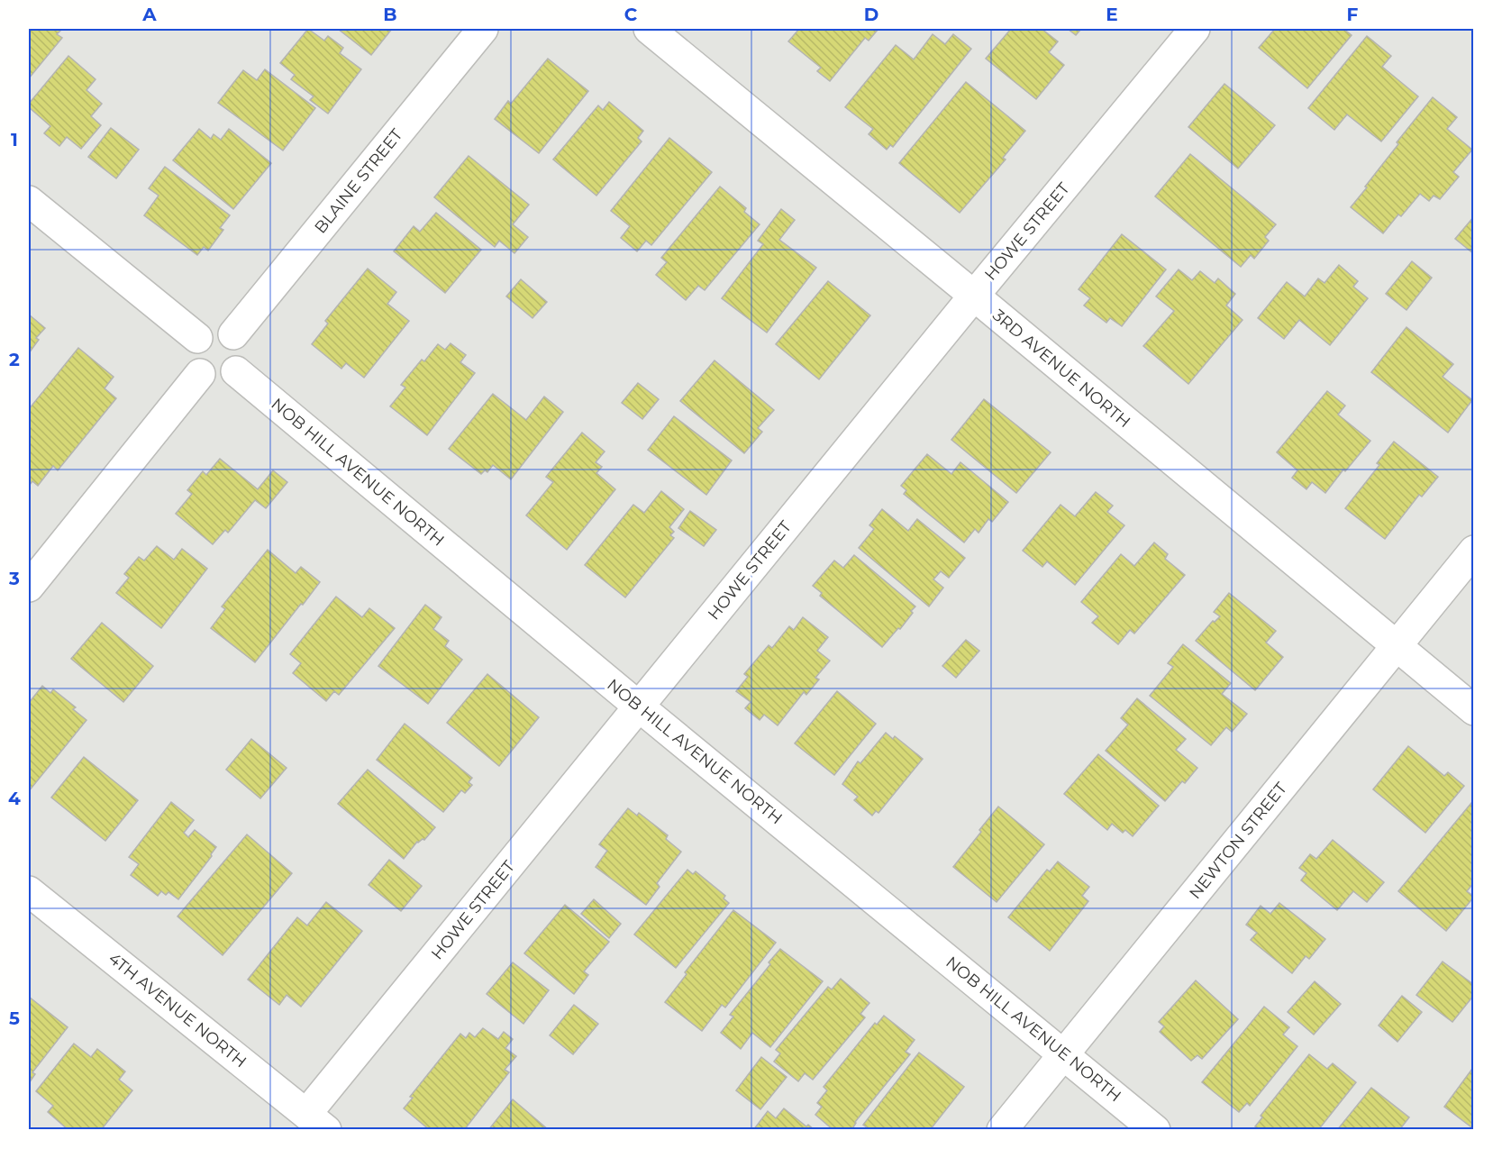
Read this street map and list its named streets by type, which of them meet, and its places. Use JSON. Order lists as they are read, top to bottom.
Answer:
{
  "streets": {
    "street": [
      "BLAINE STREET",
      "HOWE STREET",
      "3RD AVENUE NORTH",
      "NOB HILL AVENUE NORTH",
      "NEWTON STREET",
      "4TH AVENUE NORTH"
    ]
  },
  "crossings": [
    ["BLAINE STREET", "NOB HILL AVENUE NORTH"],
    ["HOWE STREET", "3RD AVENUE NORTH"],
    ["HOWE STREET", "NOB HILL AVENUE NORTH"],
    ["HOWE STREET", "4TH AVENUE NORTH"],
    ["3RD AVENUE NORTH", "NEWTON STREET"],
    ["NOB HILL AVENUE NORTH", "NEWTON STREET"]
  ],
  "grid": {
    "columns": [
      "A",
      "B",
      "C",
      "D",
      "E",
      "F"
    ],
    "rows": [
      "1",
      "2",
      "3",
      "4",
      "5"
    ]
  }
}
